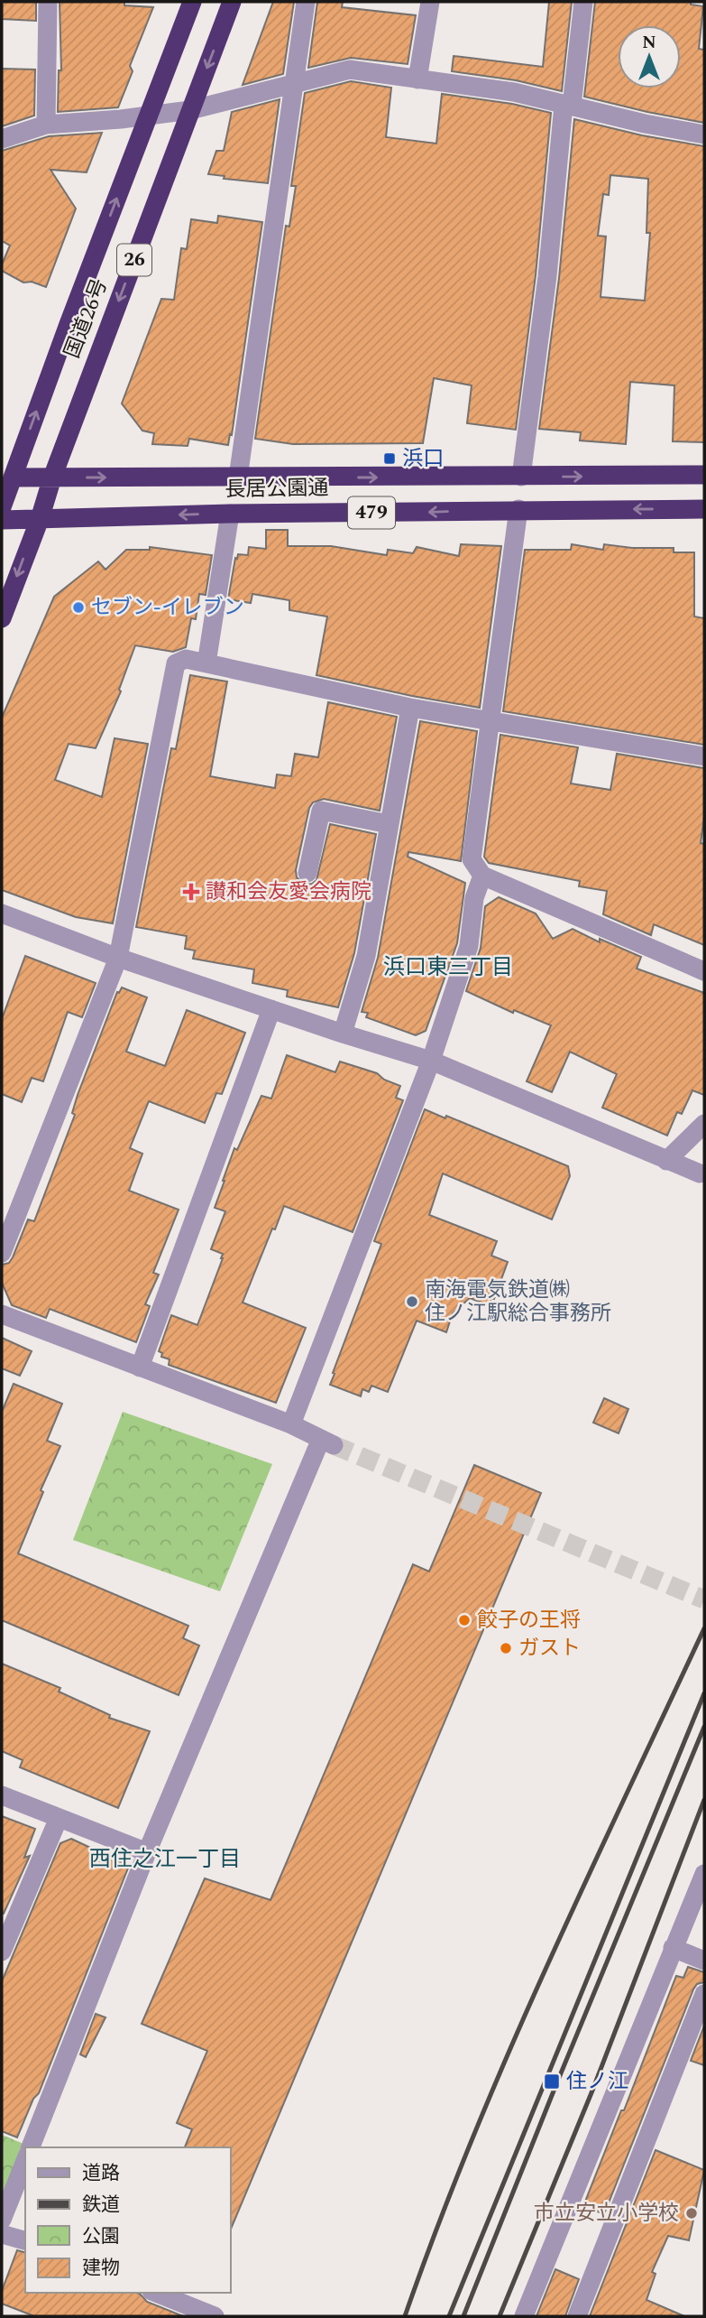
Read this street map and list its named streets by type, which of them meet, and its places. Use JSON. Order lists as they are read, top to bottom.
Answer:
{
  "streets": {
    "highway": [
      "26",
      "国道26号",
      "長居公園通",
      "479"
    ]
  },
  "crossings": [
    ["国道26号", "長居公園通"]
  ],
  "districts": ["浜口東三丁目", "西住之江一丁目"],
  "places": {
    "transit": ["浜口", "住ノ江"],
    "other": [
      "セブン-イレブン",
      "南海電気鉄道㈱ 住ノ江駅総合事務所",
      "餃子の王将",
      "ガスト",
      "市立安立小学校"
    ],
    "health": ["讃和会友愛会病院"]
  },
  "legend": [
    "道路",
    "鉄道",
    "公園",
    "建物"
  ],
  "north": "top"
}
